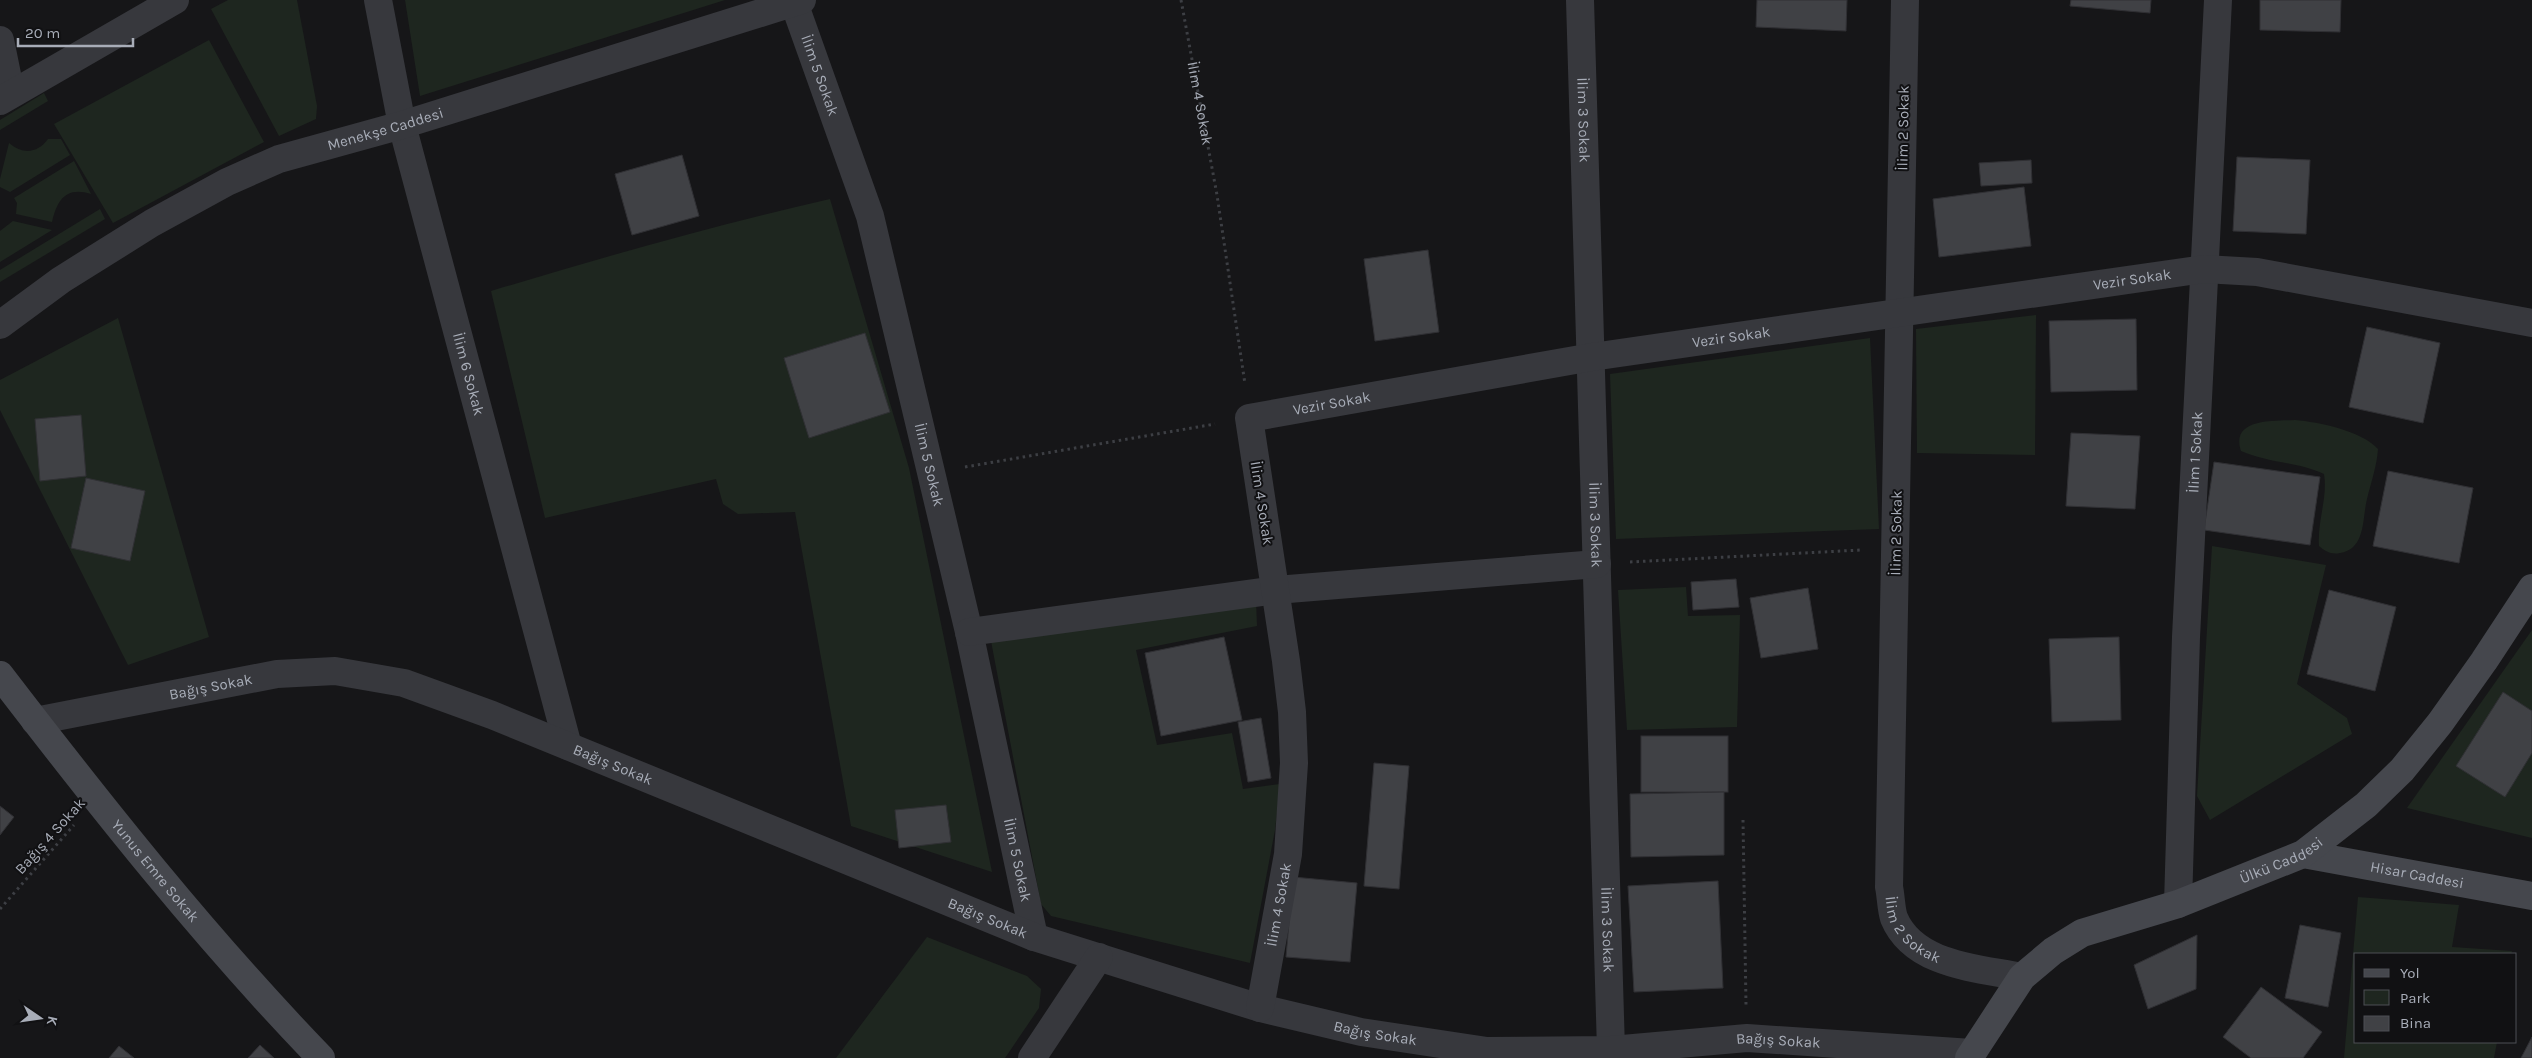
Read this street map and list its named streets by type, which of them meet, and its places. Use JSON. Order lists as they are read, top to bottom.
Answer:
{
  "streets": {
    "street": [
      "İlim 5 Sokak",
      "İlim 4 Sokak",
      "İlim 3 Sokak",
      "Menekşe Caddesi",
      "İlim 2 Sokak",
      "Vezir Sokak",
      "İlim 6 Sokak",
      "İlim 1 Sokak",
      "Bağış Sokak",
      "Ülkü Caddesi",
      "Yunus Emre Sokak",
      "Hisar Caddesi"
    ],
    "path": ["Bağış 4 Sokak"]
  },
  "crossings": [
    ["İlim 5 Sokak", "Menekşe Caddesi"],
    ["İlim 5 Sokak", "Bağış Sokak"],
    ["İlim 4 Sokak", "Vezir Sokak"],
    ["İlim 4 Sokak", "Bağış Sokak"],
    ["İlim 3 Sokak", "Vezir Sokak"],
    ["İlim 3 Sokak", "Bağış Sokak"],
    ["Menekşe Caddesi", "İlim 6 Sokak"],
    ["İlim 2 Sokak", "Vezir Sokak"],
    ["İlim 2 Sokak", "Ülkü Caddesi"],
    ["Vezir Sokak", "İlim 1 Sokak"],
    ["İlim 6 Sokak", "Bağış Sokak"],
    ["İlim 1 Sokak", "Ülkü Caddesi"],
    ["Bağış Sokak", "Ülkü Caddesi"],
    ["Bağış Sokak", "Yunus Emre Sokak"],
    ["Bağış 4 Sokak", "Yunus Emre Sokak"],
    ["Ülkü Caddesi", "Hisar Caddesi"]
  ],
  "legend": ["Yol", "Park", "Bina"],
  "scale_bar": "20 m",
  "north": "right"
}
